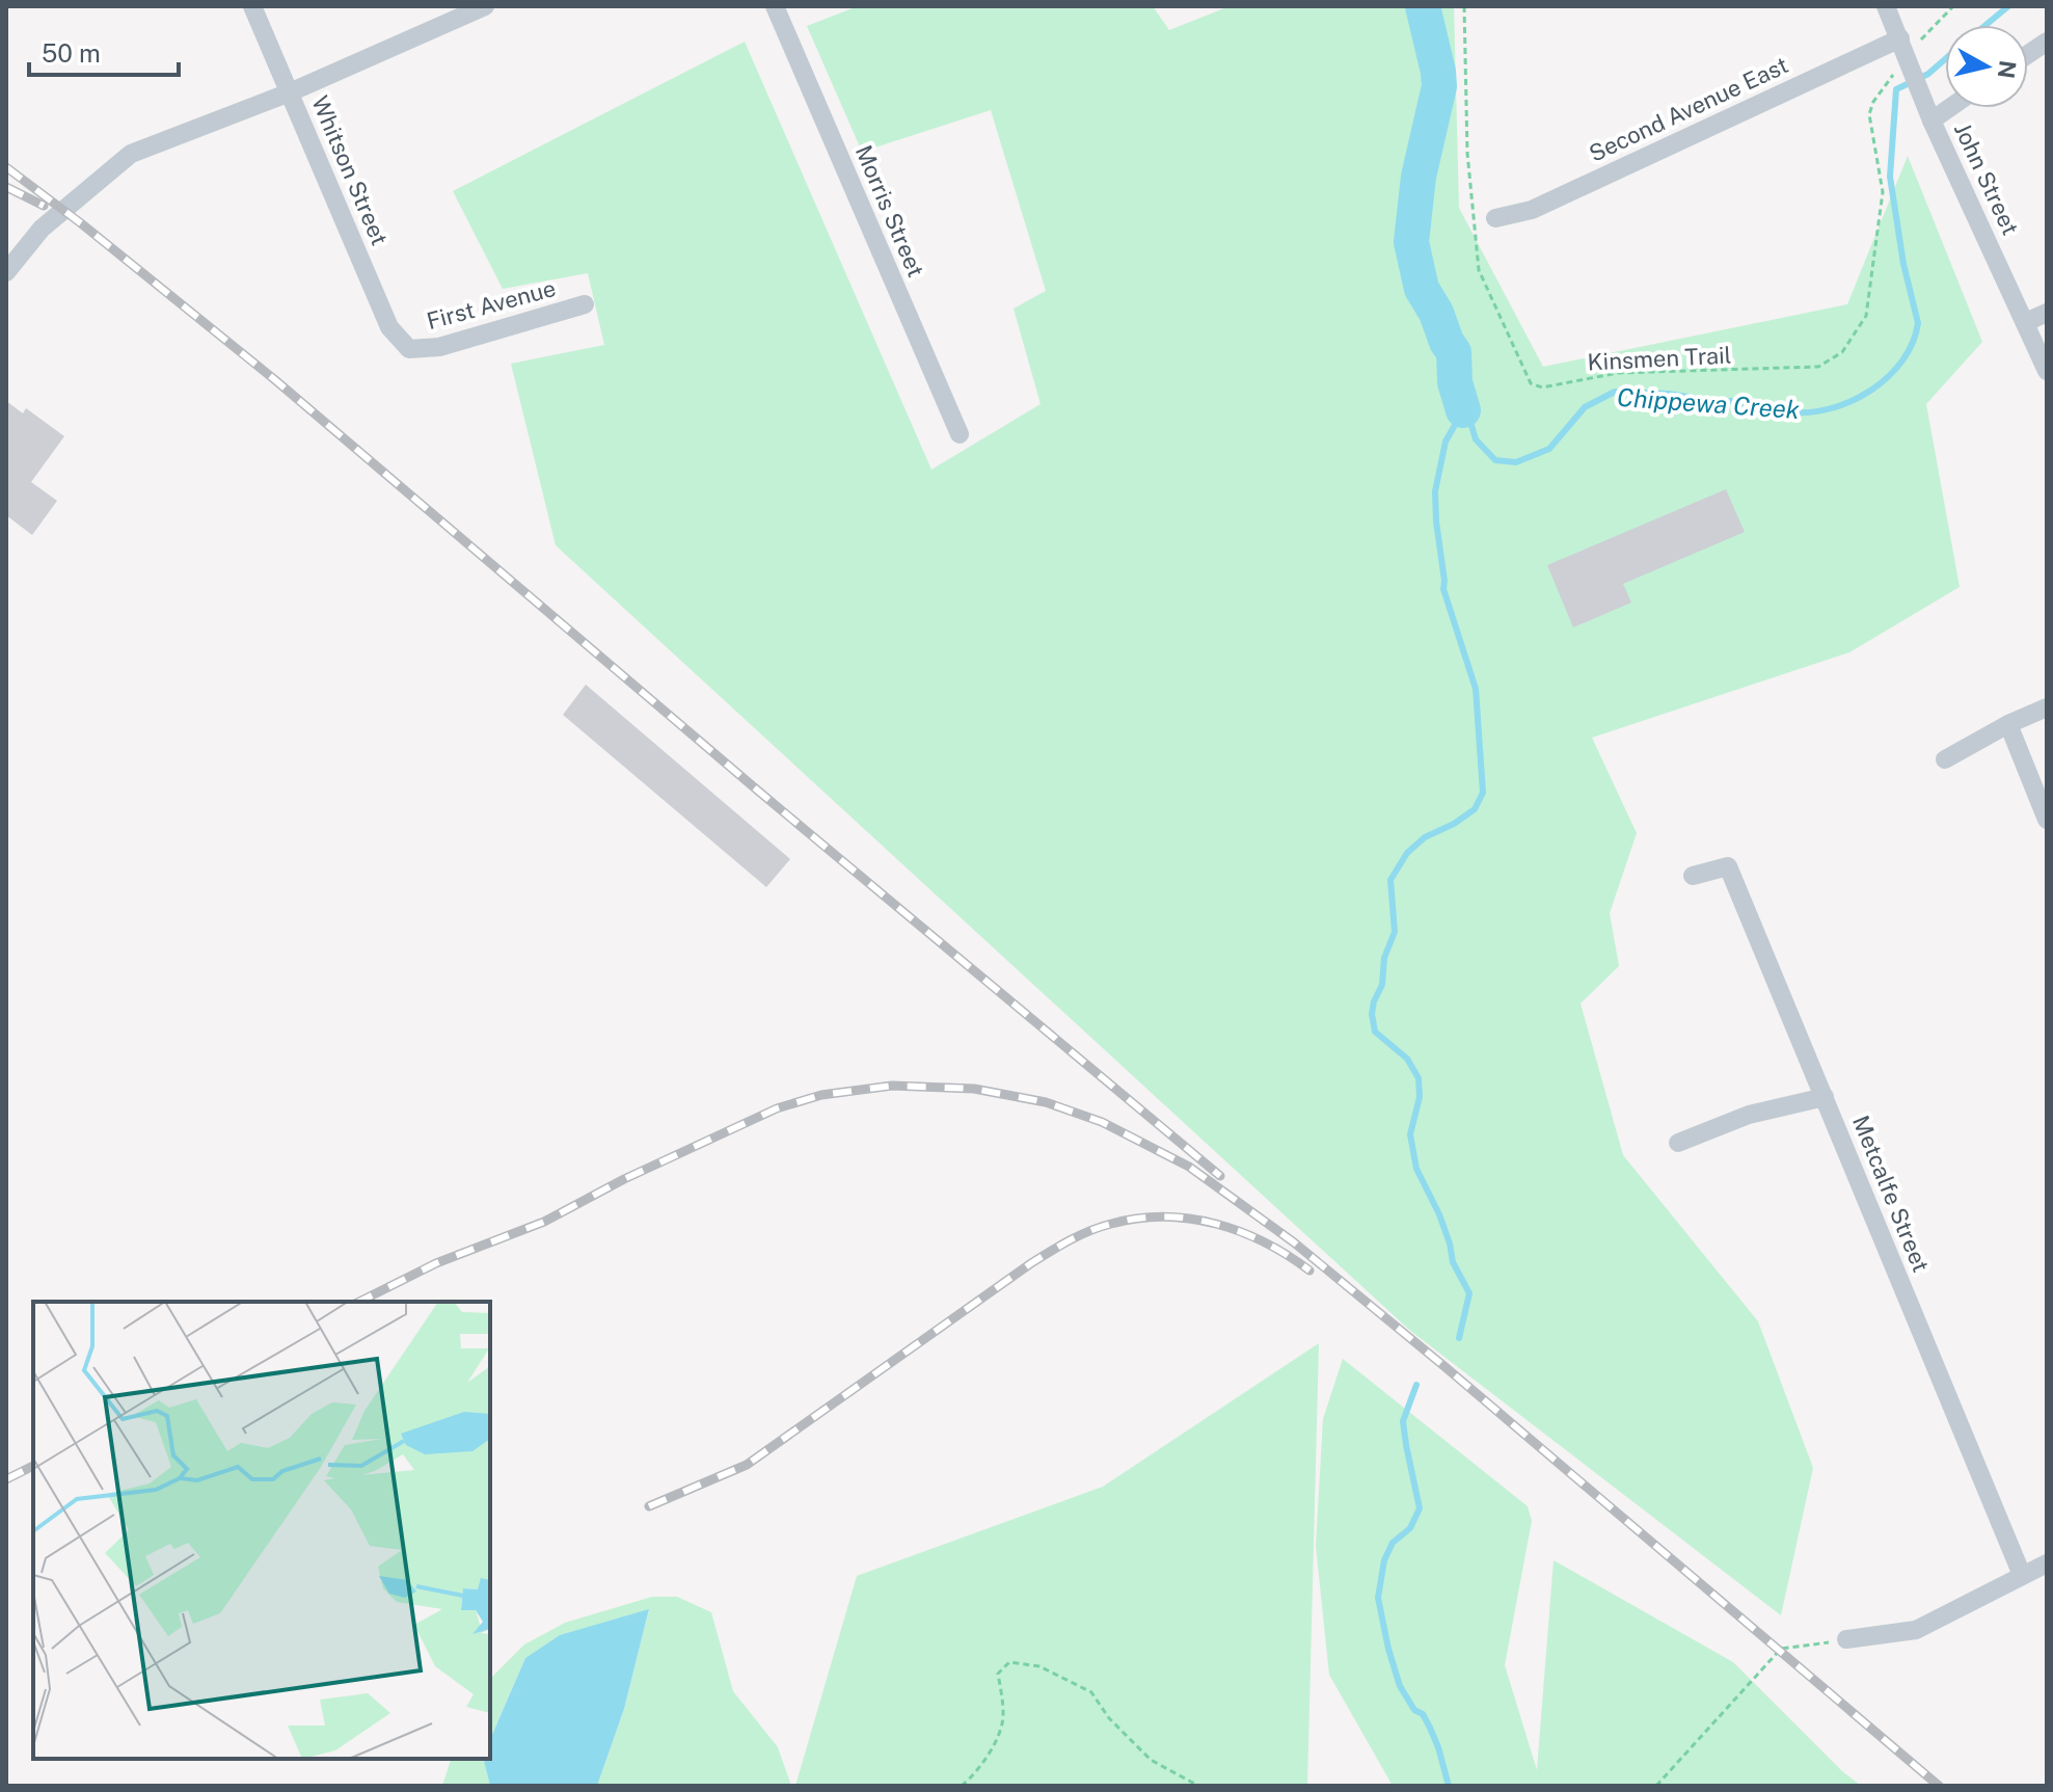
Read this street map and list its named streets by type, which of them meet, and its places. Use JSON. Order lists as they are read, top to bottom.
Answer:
{
  "streets": {
    "street": [
      "Second Avenue East",
      "Whitson Street",
      "John Street",
      "Morris Street",
      "First Avenue",
      "Metcalfe Street"
    ],
    "path": ["Kinsmen Trail"]
  },
  "crossings": [
    ["Second Avenue East", "John Street"],
    ["Whitson Street", "First Avenue"]
  ],
  "water": ["Chippewa Creek"],
  "scale_bar": "50 m",
  "north": "right"
}
